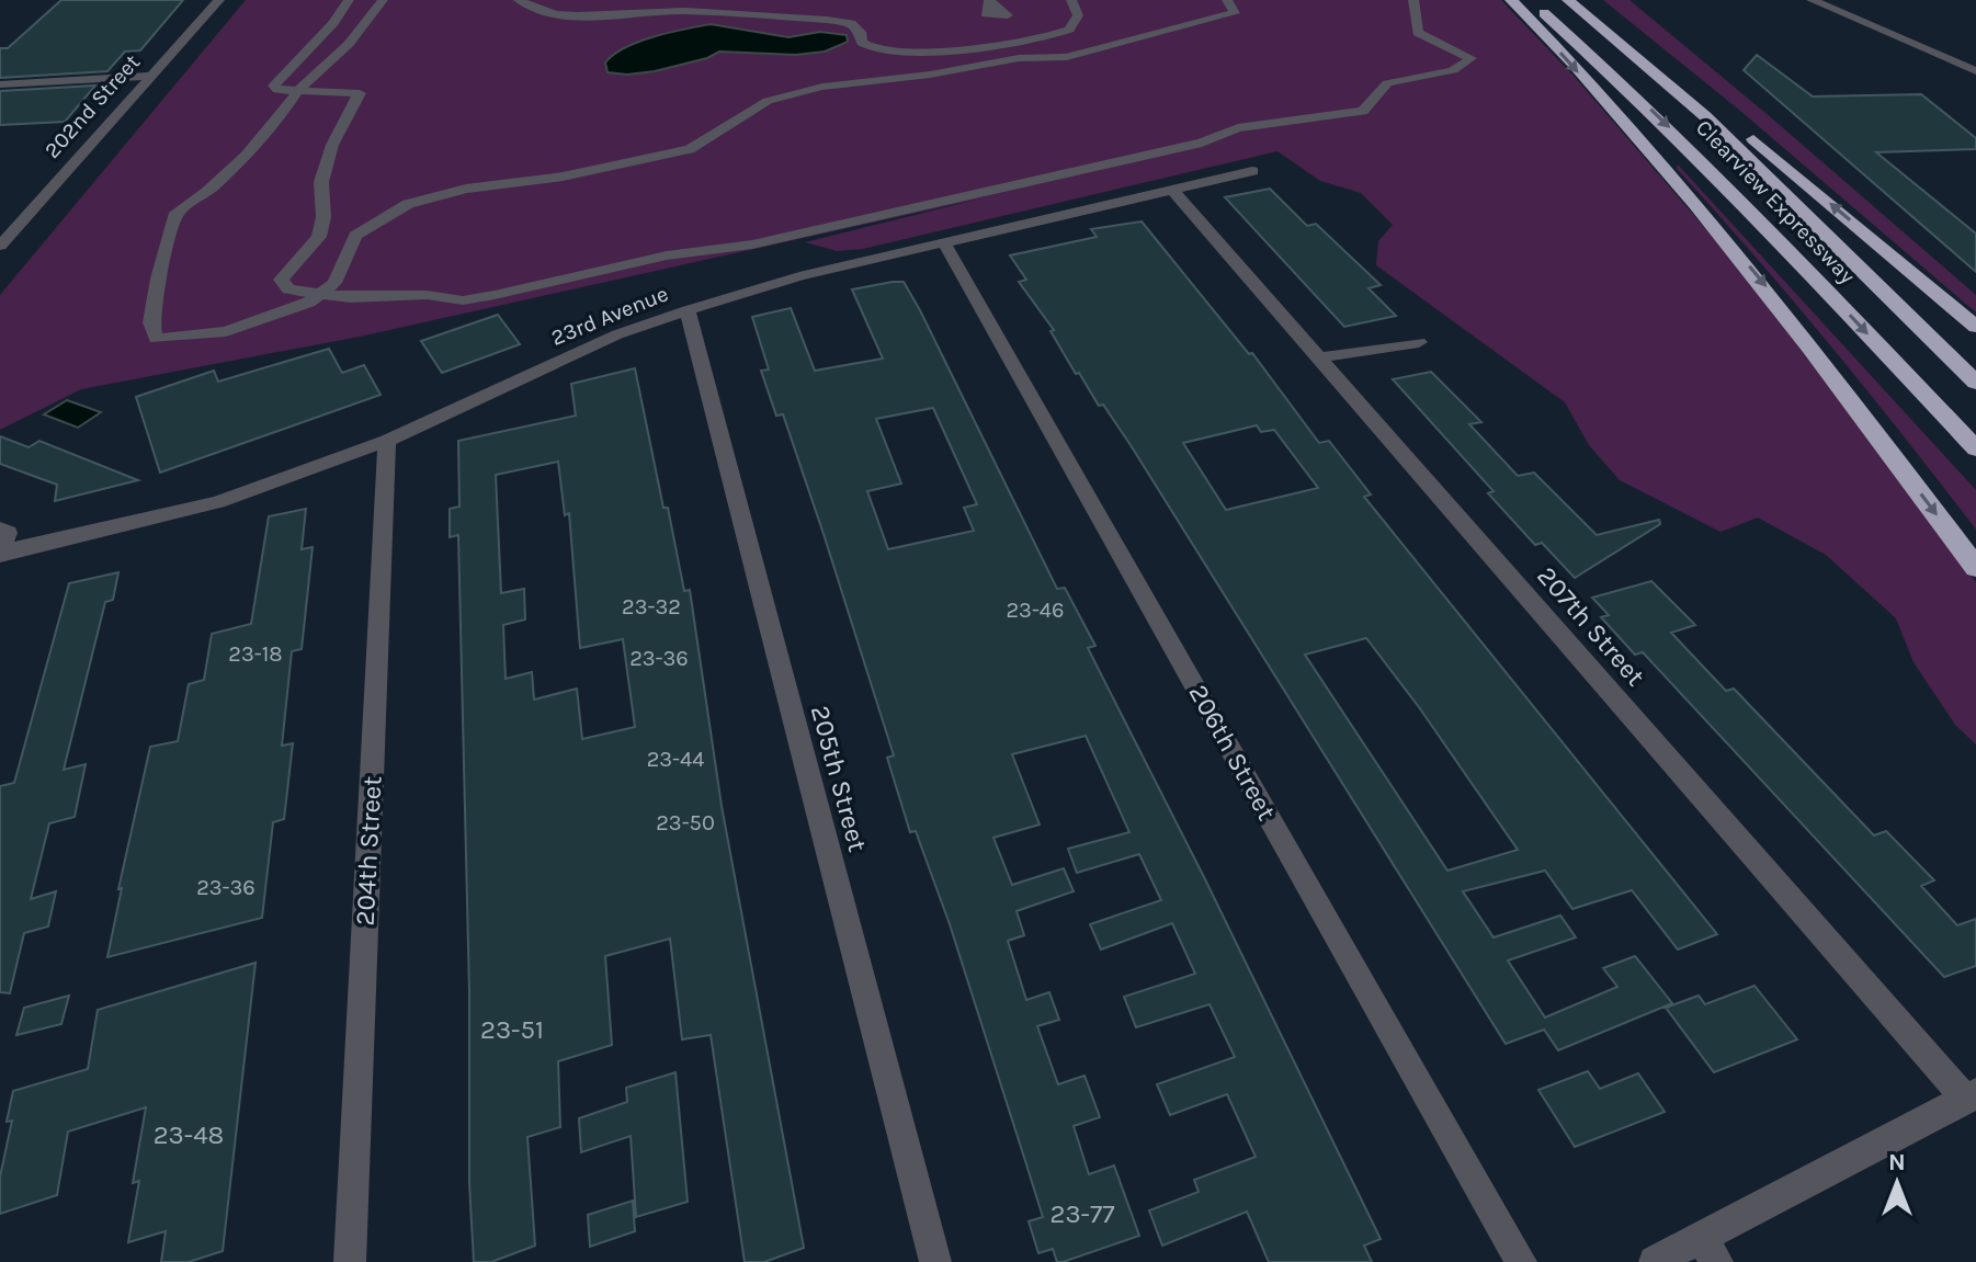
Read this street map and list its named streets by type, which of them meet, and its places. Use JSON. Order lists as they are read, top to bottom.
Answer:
{
  "streets": {
    "highway": ["Clearview Expressway"],
    "street": [
      "202nd Street",
      "23rd Avenue",
      "207th Street",
      "206th Street",
      "205th Street",
      "204th Street"
    ]
  },
  "crossings": [
    ["23rd Avenue", "207th Street"],
    ["23rd Avenue", "206th Street"],
    ["23rd Avenue", "205th Street"],
    ["23rd Avenue", "204th Street"]
  ],
  "house_numbers": [
    "23-32",
    "23-46",
    "23-18",
    "23-36",
    "23-44",
    "23-50",
    "23-36",
    "23-51",
    "23-48",
    "23-77"
  ],
  "north": "top"
}
